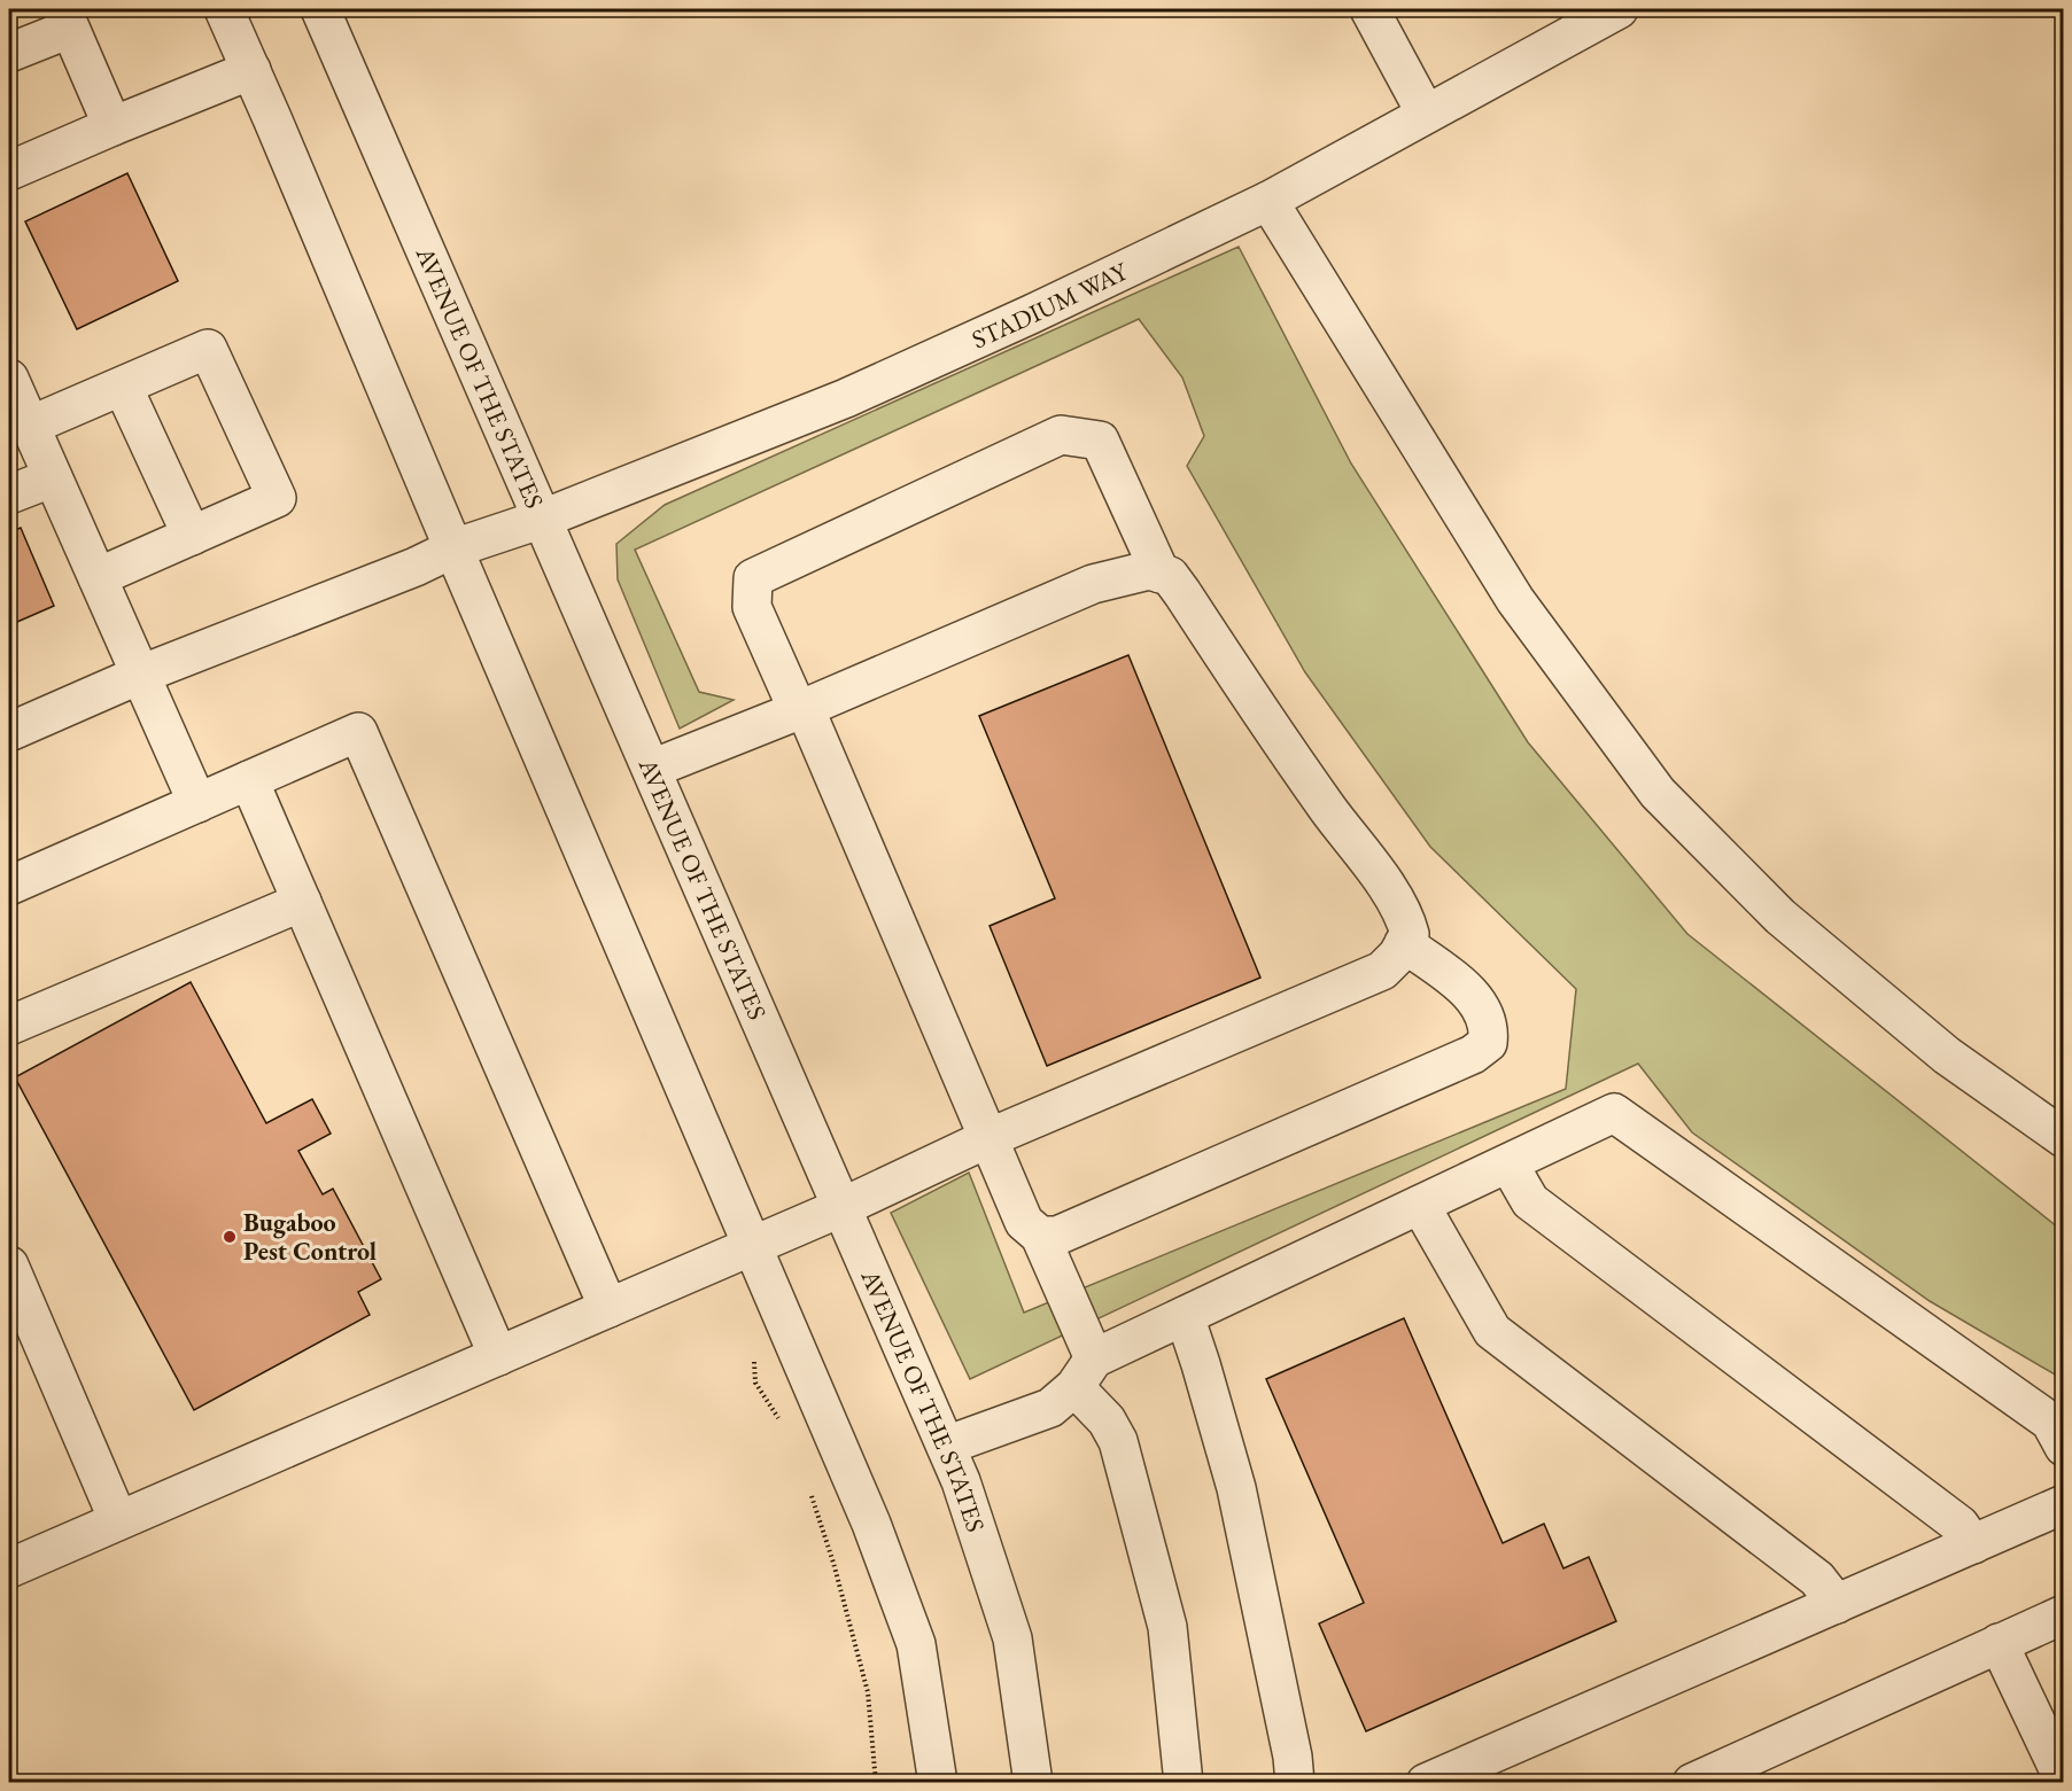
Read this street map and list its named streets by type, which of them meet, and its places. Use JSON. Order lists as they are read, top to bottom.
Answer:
{
  "streets": {
    "street": ["STADIUM WAY", "AVENUE OF THE STATES"]
  },
  "crossings": [
    ["STADIUM WAY", "AVENUE OF THE STATES"]
  ],
  "places": ["Bugaboo Pest Control"]
}
